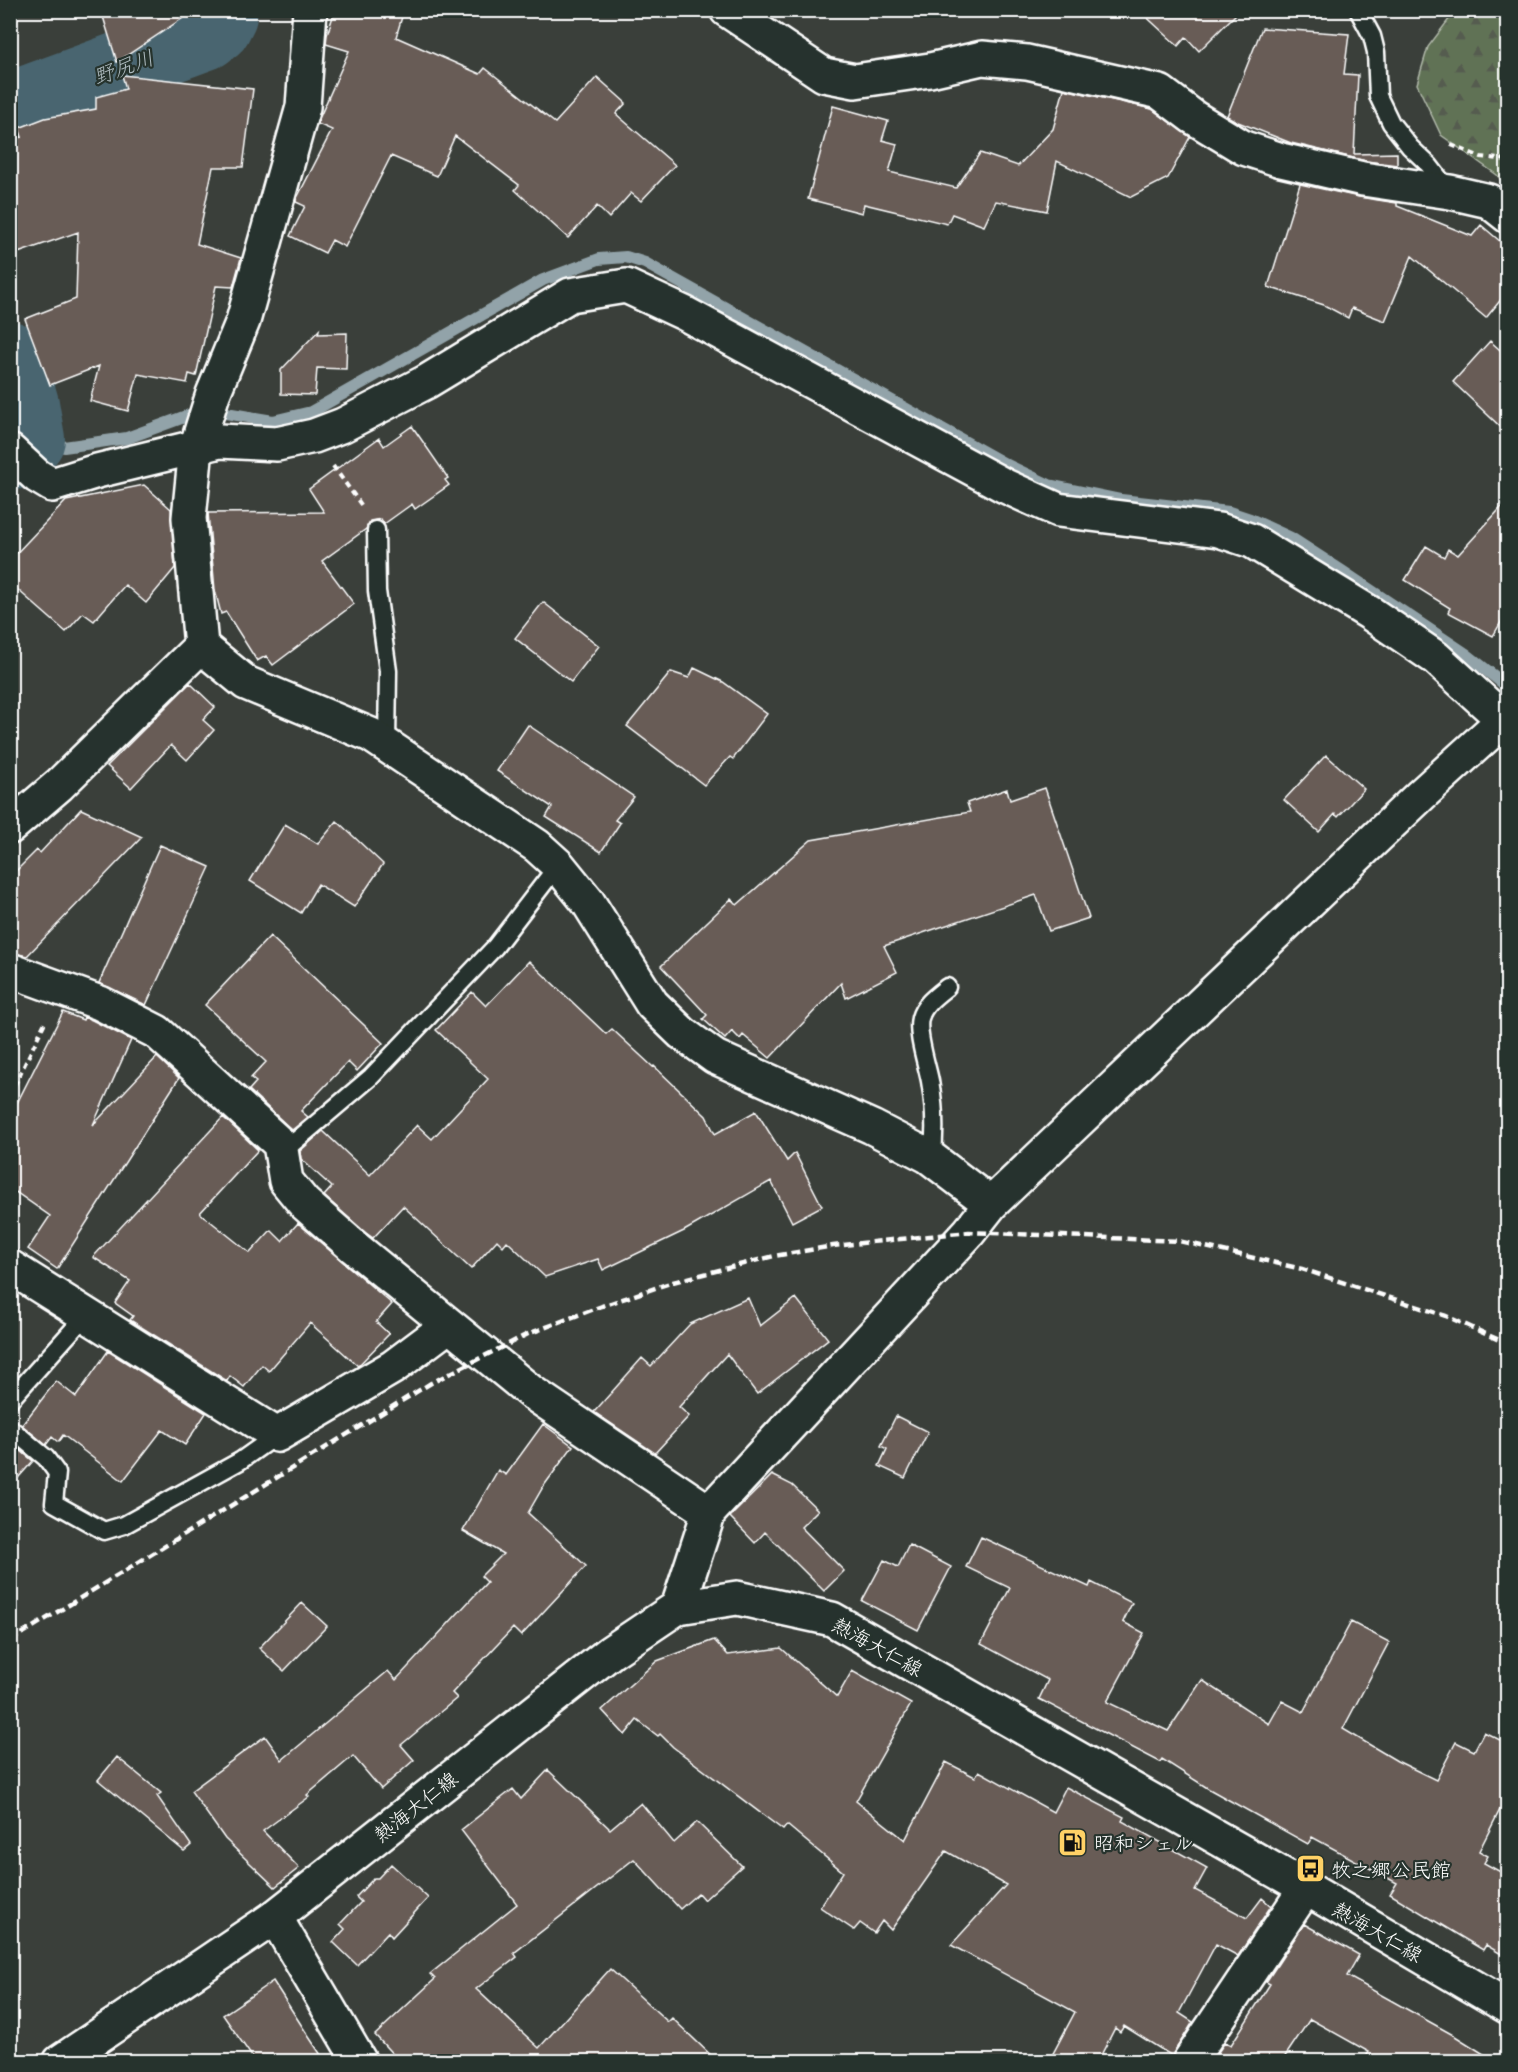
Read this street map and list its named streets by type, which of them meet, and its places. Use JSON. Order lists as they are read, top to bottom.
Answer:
{
  "streets": {
    "street": ["熱海大仁線"]
  },
  "water": ["野尻川"],
  "places": {
    "fuel station": ["昭和シェル"],
    "bus stop": ["牧之郷公民館"]
  }
}
